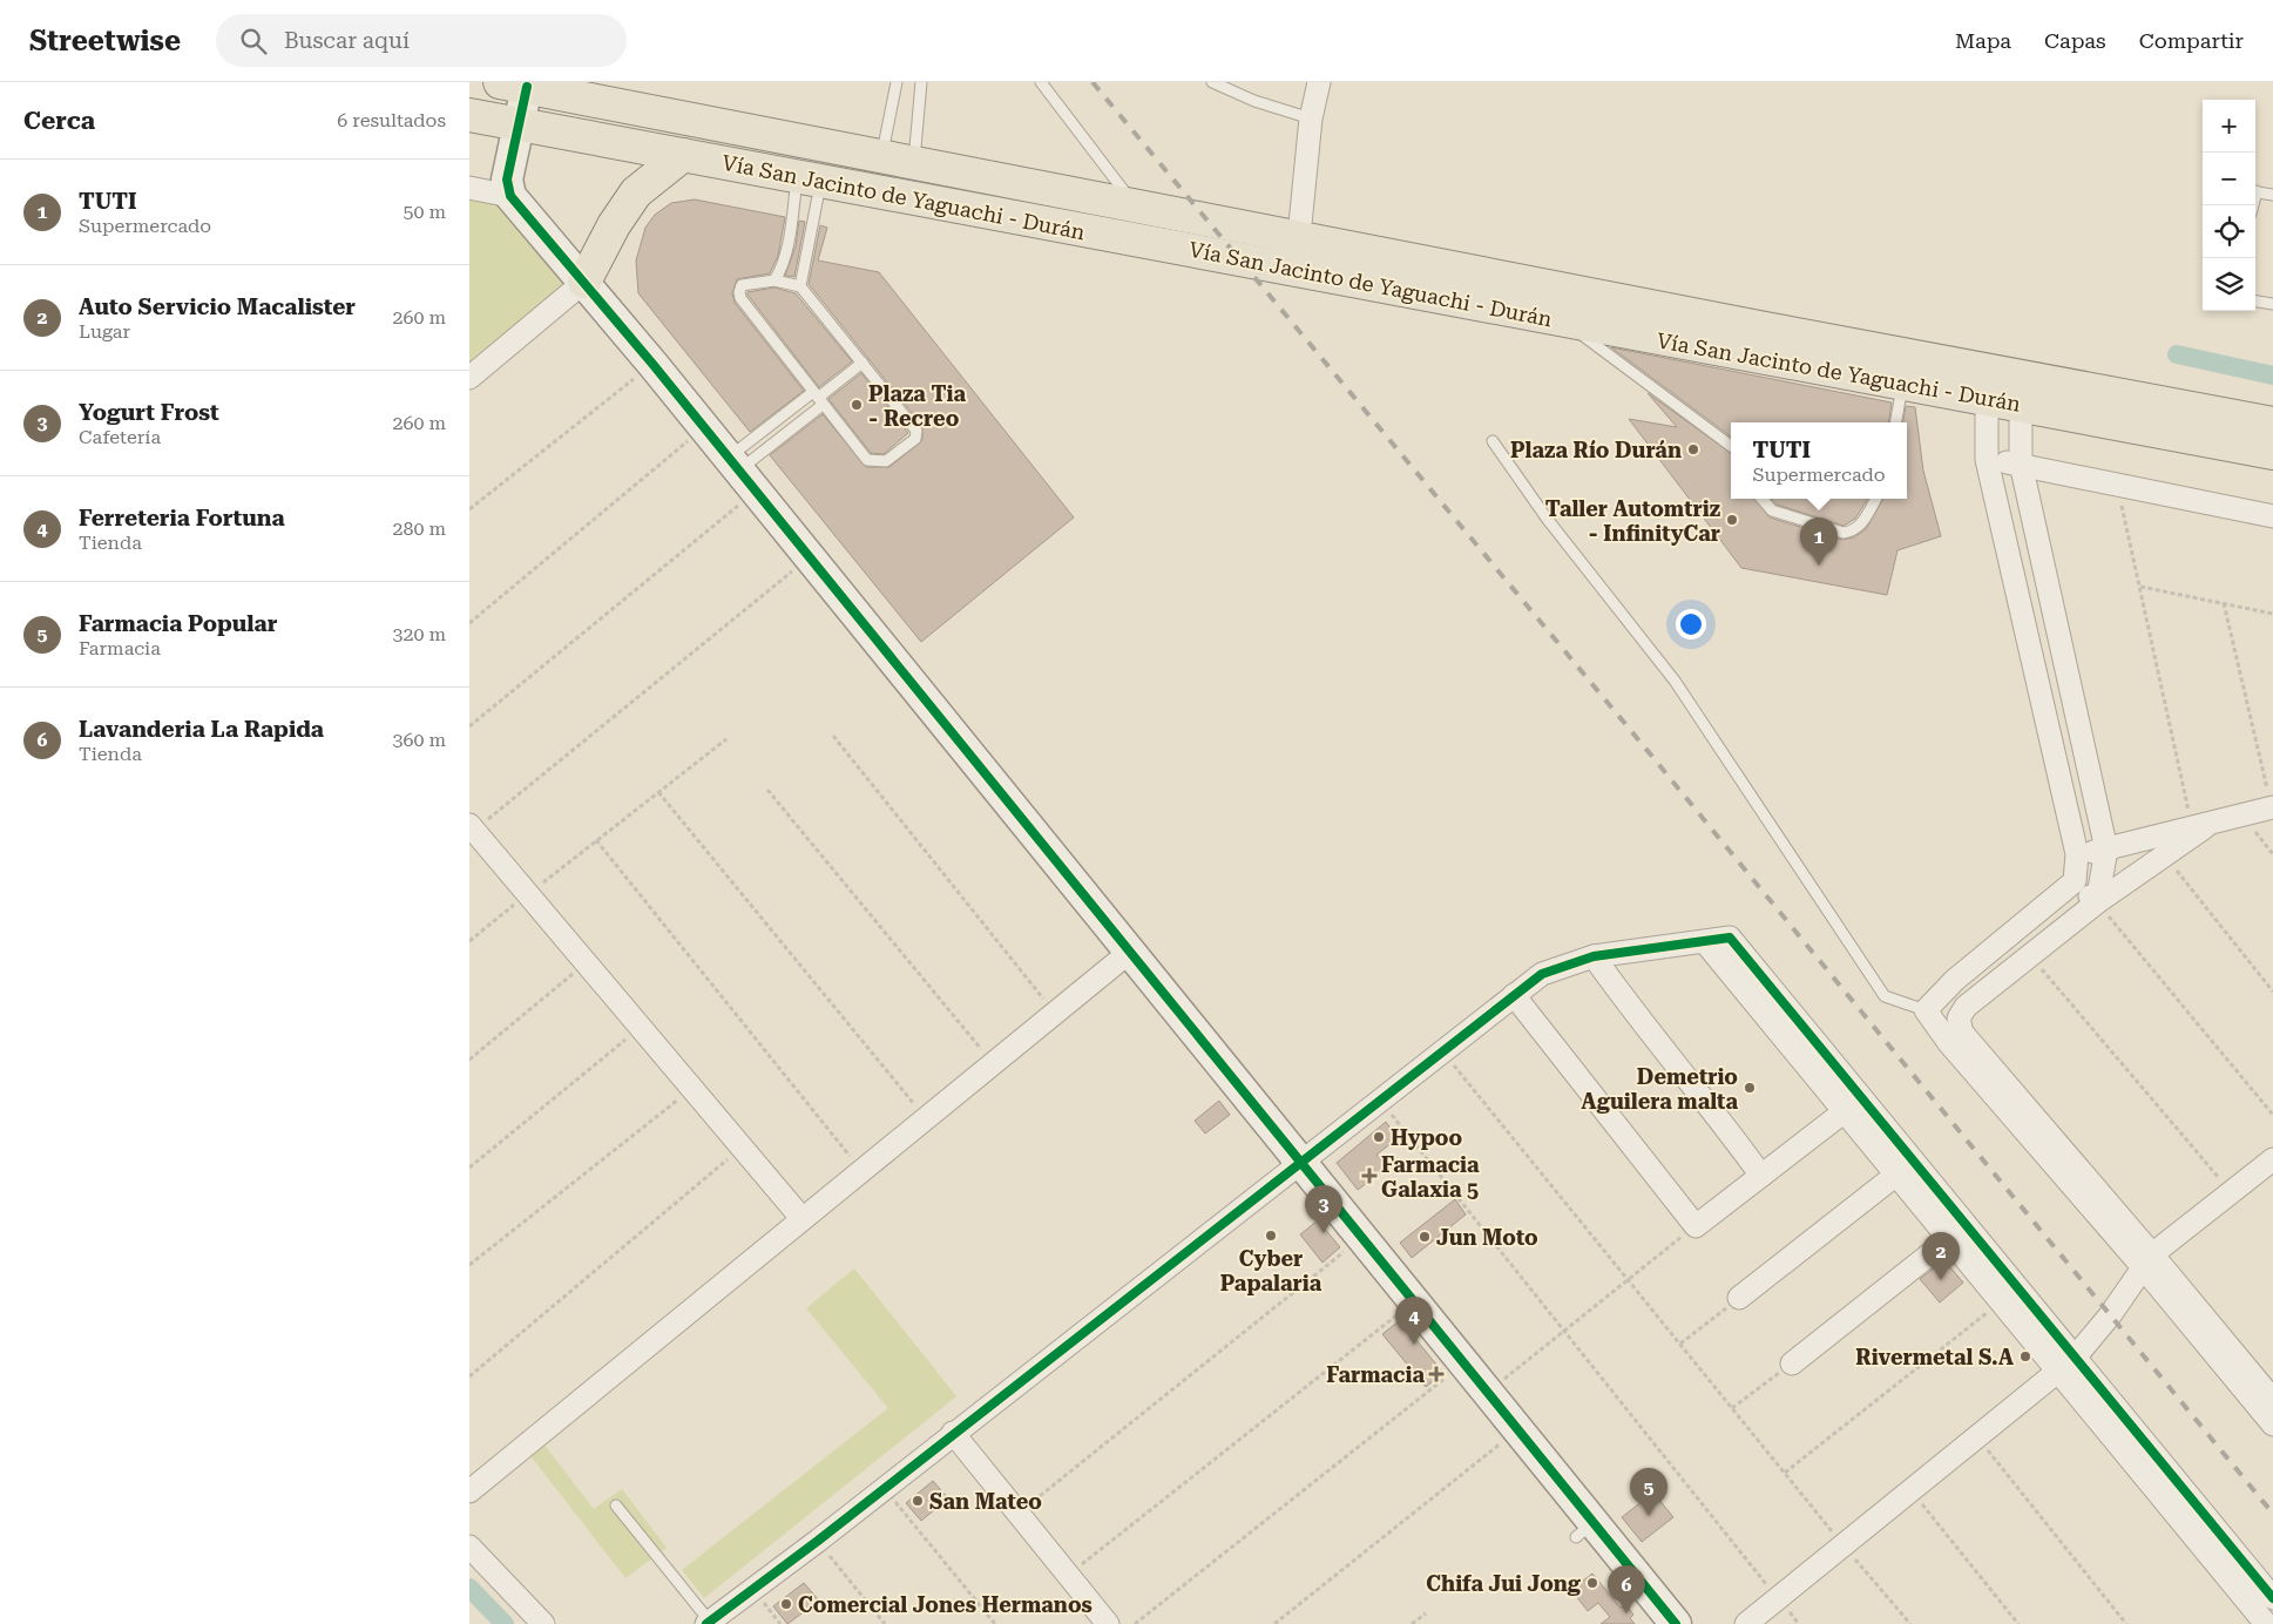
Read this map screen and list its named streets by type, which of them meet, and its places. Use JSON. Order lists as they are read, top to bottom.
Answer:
{
  "streets": {
    "main road": ["Vía San Jacinto de Yaguachi - Durán"]
  },
  "places": {
    "other": [
      "Plaza Tia - Recreo",
      "Plaza Río Durán",
      "Taller Automtriz - InfinityCar",
      "Demetrio Aguilera malta",
      "Hypoo",
      "Cyber Papalaria",
      "Jun Moto",
      "Rivermetal S.A",
      "San Mateo",
      "Chifa Jui Jong",
      "Comercial Jones Hermanos"
    ],
    "health": ["Farmacia Galaxia 5", "Farmacia"]
  },
  "page": {
    "header": "Streetwise",
    "search": "Buscar aquí",
    "nav": ["Mapa", "Capas", "Compartir"],
    "heading": ["Cerca", "6 resultados"],
    "map_buttons": ["+", "−"],
    "list": [
      {
        "mark": "1",
        "name": "TUTI",
        "note": "Supermercado",
        "value": "50 m"
      },
      {
        "mark": "2",
        "name": "Auto Servicio Macalister",
        "note": "Lugar",
        "value": "260 m"
      },
      {
        "mark": "3",
        "name": "Yogurt Frost",
        "note": "Cafetería",
        "value": "260 m"
      },
      {
        "mark": "4",
        "name": "Ferreteria Fortuna",
        "note": "Tienda",
        "value": "280 m"
      },
      {
        "mark": "5",
        "name": "Farmacia Popular",
        "note": "Farmacia",
        "value": "320 m"
      },
      {
        "mark": "6",
        "name": "Lavanderia La Rapida",
        "note": "Tienda",
        "value": "360 m"
      }
    ],
    "popup": ["TUTI", "Supermercado"],
    "pins": [
      "1",
      "3",
      "2",
      "4",
      "5",
      "6"
    ]
  }
}
